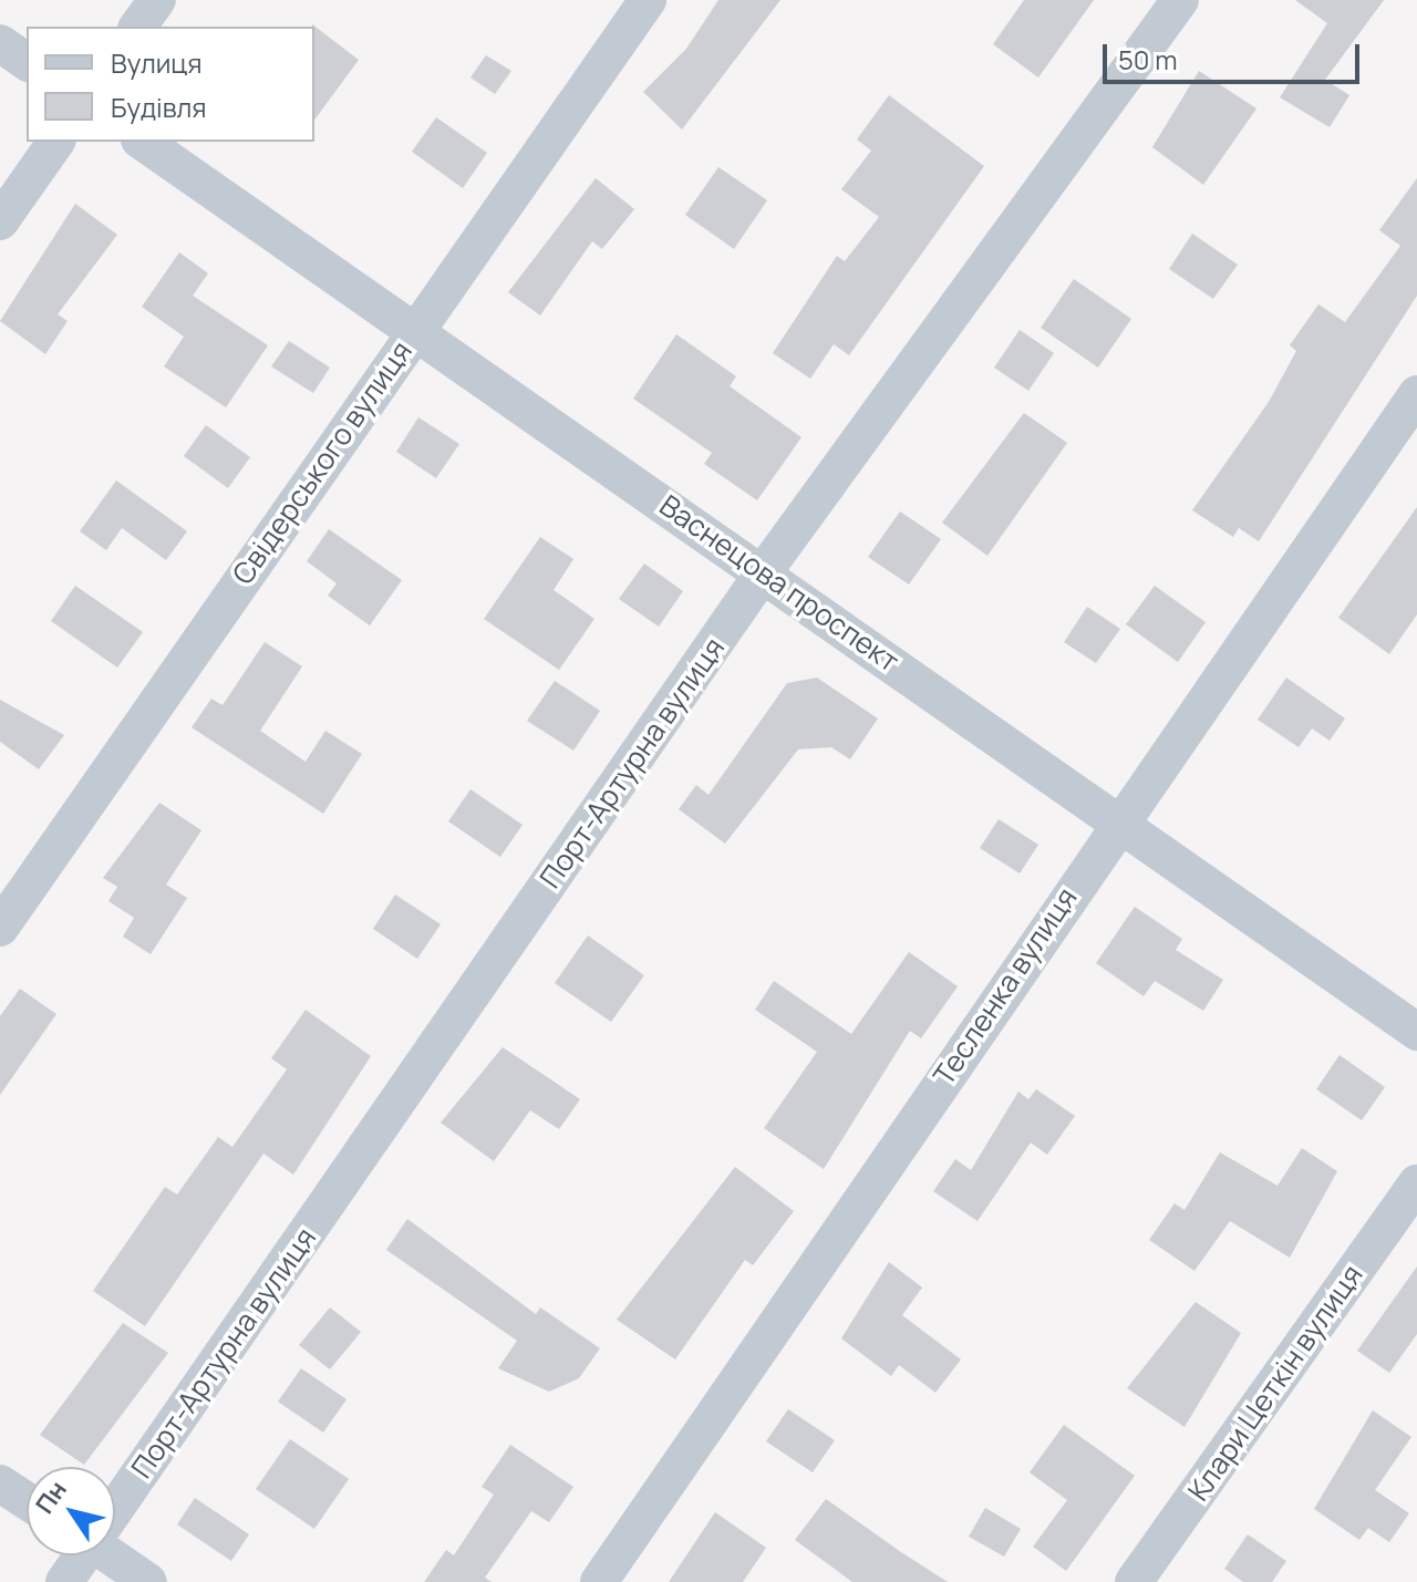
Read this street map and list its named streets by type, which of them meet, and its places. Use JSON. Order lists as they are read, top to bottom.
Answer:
{
  "streets": {
    "street": [
      "Свідерського вулиця",
      "Васнецова проспект",
      "Порт-Артурна вулиця",
      "Тесленка вулиця",
      "Клари Цеткін вулиця"
    ]
  },
  "crossings": [
    ["Свідерського вулиця", "Васнецова проспект"],
    ["Васнецова проспект", "Порт-Артурна вулиця"],
    ["Васнецова проспект", "Тесленка вулиця"]
  ],
  "legend": ["Вулиця", "Будівля"],
  "scale_bar": "50 m",
  "north": "top left"
}
